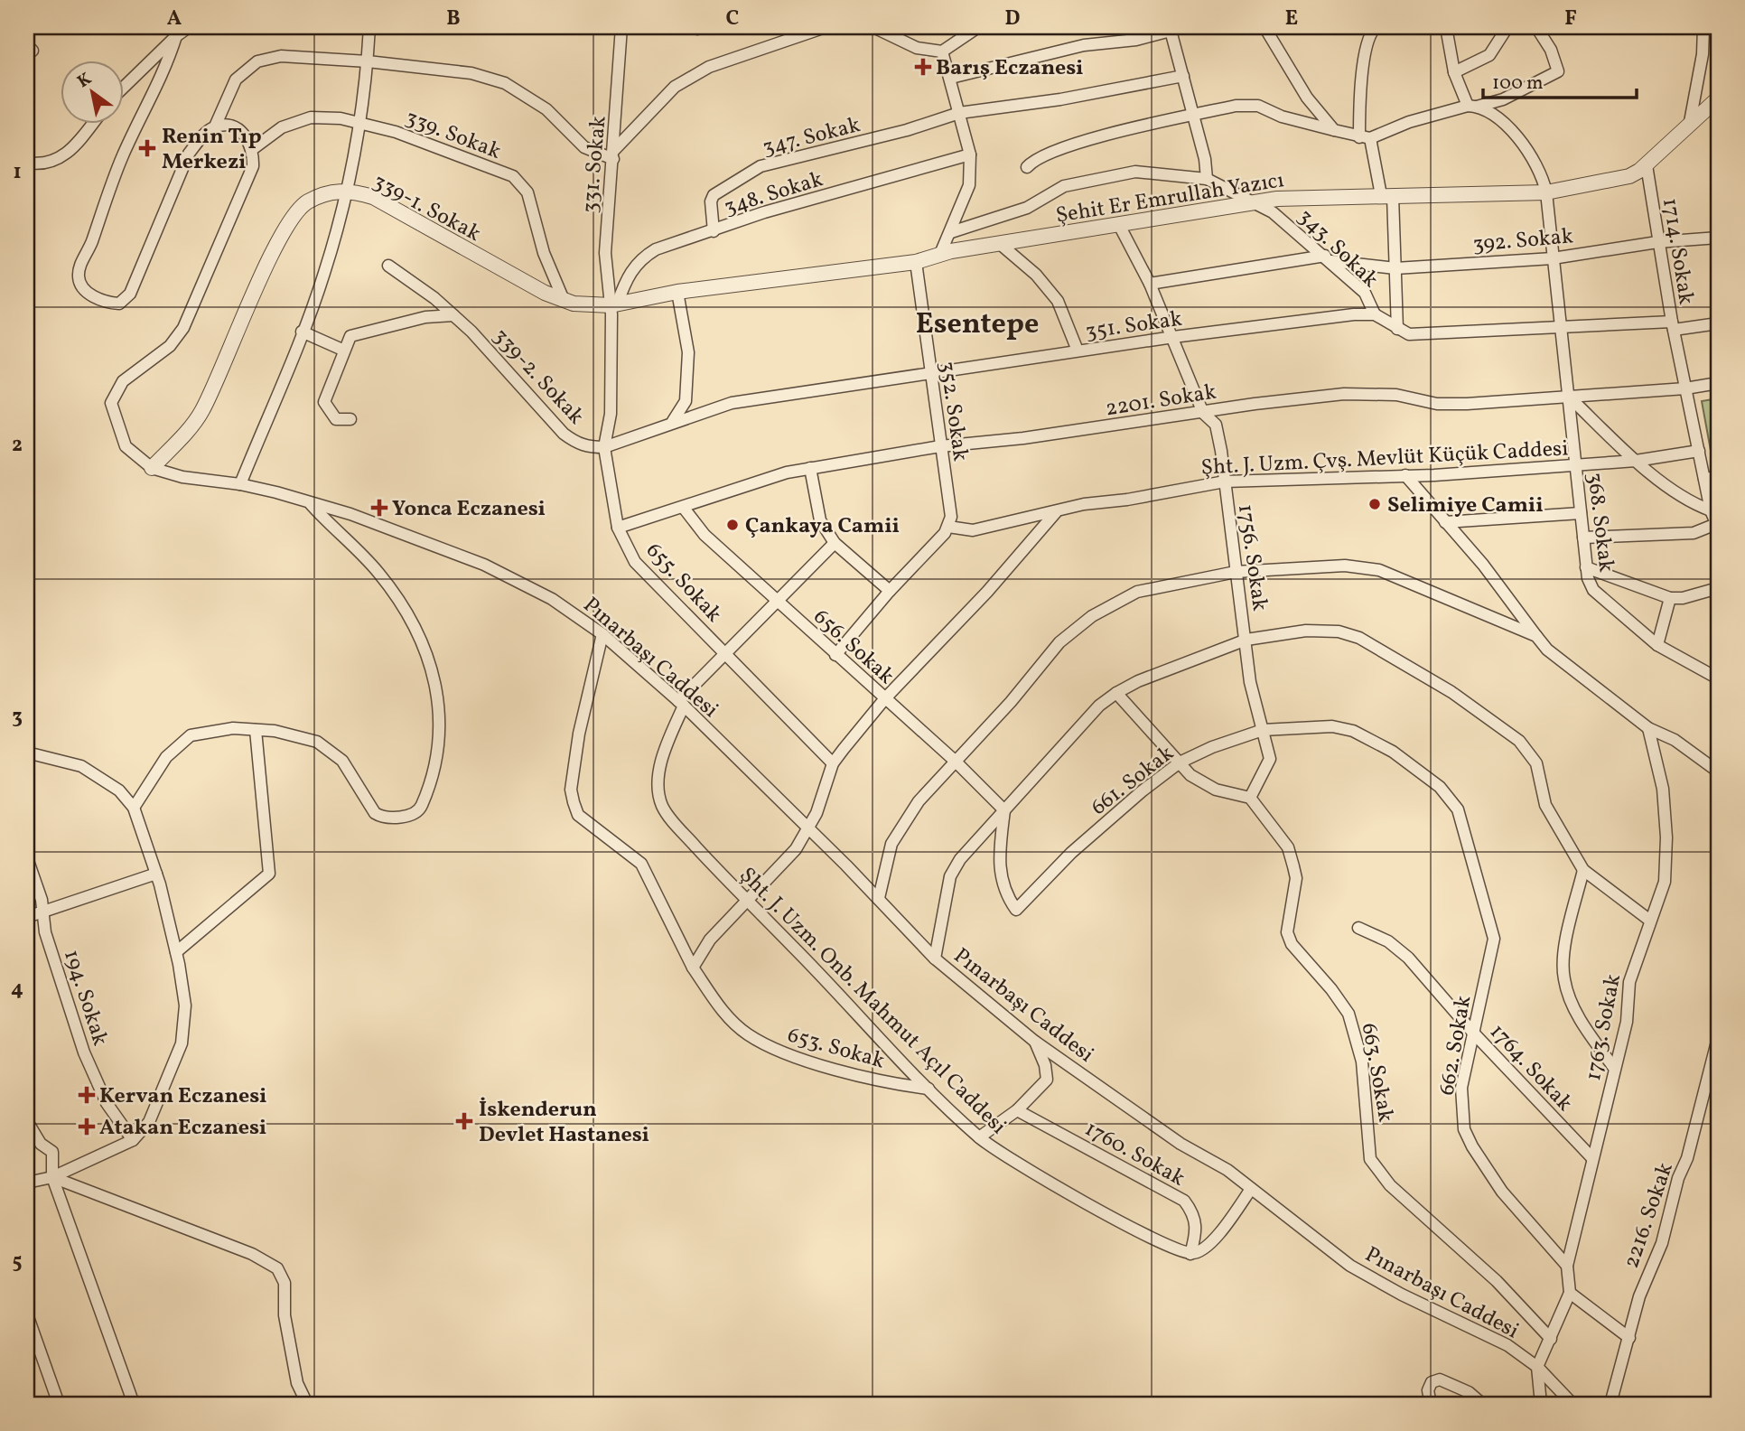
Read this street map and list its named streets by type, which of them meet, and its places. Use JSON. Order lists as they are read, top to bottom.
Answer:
{
  "streets": {
    "street": [
      "339. Sokak",
      "347. Sokak",
      "331. Sokak",
      "348. Sokak",
      "Şehit Er Emrullah Yazıcı",
      "339-1. Sokak",
      "392. Sokak",
      "343. Sokak",
      "1714. Sokak",
      "351. Sokak",
      "339-2. Sokak",
      "2201. Sokak",
      "352. Sokak",
      "Şht. J. Uzm. Çvş. Mevlüt Küçük Caddesi",
      "368. Sokak",
      "1756. Sokak",
      "655. Sokak",
      "656. Sokak",
      "Pınarbaşı Caddesi",
      "661. Sokak",
      "194. Sokak",
      "Şht. J. Uzm. Onb. Mahmut Açıl Caddesi",
      "1763. Sokak",
      "662. Sokak",
      "653. Sokak",
      "1764. Sokak",
      "663. Sokak",
      "1760. Sokak",
      "2216. Sokak"
    ]
  },
  "crossings": [
    ["339. Sokak", "339-1. Sokak"],
    ["339. Sokak", "Pınarbaşı Caddesi"],
    ["347. Sokak", "348. Sokak"],
    ["331. Sokak", "348. Sokak"],
    ["331. Sokak", "339-1. Sokak"],
    ["331. Sokak", "655. Sokak"],
    ["348. Sokak", "339-1. Sokak"],
    ["348. Sokak", "655. Sokak"],
    ["Şehit Er Emrullah Yazıcı", "339-1. Sokak"],
    ["Şehit Er Emrullah Yazıcı", "343. Sokak"],
    ["Şehit Er Emrullah Yazıcı", "1714. Sokak"],
    ["Şehit Er Emrullah Yazıcı", "352. Sokak"],
    ["Şehit Er Emrullah Yazıcı", "368. Sokak"],
    ["Şehit Er Emrullah Yazıcı", "1756. Sokak"],
    ["339-1. Sokak", "655. Sokak"],
    ["339-1. Sokak", "Pınarbaşı Caddesi"],
    ["392. Sokak", "343. Sokak"],
    ["392. Sokak", "1714. Sokak"],
    ["392. Sokak", "368. Sokak"],
    ["392. Sokak", "1756. Sokak"],
    ["343. Sokak", "351. Sokak"],
    ["1714. Sokak", "2201. Sokak"],
    ["1714. Sokak", "Şht. J. Uzm. Çvş. Mevlüt Küçük Caddesi"],
    ["351. Sokak", "339-2. Sokak"],
    ["351. Sokak", "352. Sokak"],
    ["351. Sokak", "1756. Sokak"],
    ["351. Sokak", "655. Sokak"],
    ["339-2. Sokak", "655. Sokak"],
    ["2201. Sokak", "352. Sokak"],
    ["2201. Sokak", "368. Sokak"],
    ["2201. Sokak", "1756. Sokak"],
    ["2201. Sokak", "655. Sokak"],
    ["2201. Sokak", "656. Sokak"],
    ["352. Sokak", "Şht. J. Uzm. Çvş. Mevlüt Küçük Caddesi"],
    ["Şht. J. Uzm. Çvş. Mevlüt Küçük Caddesi", "368. Sokak"],
    ["Şht. J. Uzm. Çvş. Mevlüt Küçük Caddesi", "1756. Sokak"],
    ["1756. Sokak", "661. Sokak"],
    ["1756. Sokak", "663. Sokak"],
    ["655. Sokak", "Şht. J. Uzm. Onb. Mahmut Açıl Caddesi"],
    ["656. Sokak", "661. Sokak"],
    ["656. Sokak", "Şht. J. Uzm. Onb. Mahmut Açıl Caddesi"],
    ["Pınarbaşı Caddesi", "Şht. J. Uzm. Onb. Mahmut Açıl Caddesi"],
    ["Pınarbaşı Caddesi", "1763. Sokak"],
    ["661. Sokak", "662. Sokak"],
    ["Şht. J. Uzm. Onb. Mahmut Açıl Caddesi", "653. Sokak"],
    ["Şht. J. Uzm. Onb. Mahmut Açıl Caddesi", "1760. Sokak"],
    ["1763. Sokak", "662. Sokak"],
    ["1763. Sokak", "1764. Sokak"],
    ["1763. Sokak", "663. Sokak"],
    ["662. Sokak", "1764. Sokak"]
  ],
  "districts": ["Esentepe"],
  "places": {
    "health": [
      "Barış Eczanesi",
      "Renin Tıp Merkezi",
      "Yonca Eczanesi",
      "Kervan Eczanesi",
      "İskenderun Devlet Hastanesi",
      "Atakan Eczanesi"
    ],
    "other": ["Selimiye Camii", "Çankaya Camii"]
  },
  "scale_bar": "100 m",
  "north": "top left",
  "grid": {
    "columns": [
      "A",
      "B",
      "C",
      "D",
      "E",
      "F"
    ],
    "rows": [
      "1",
      "2",
      "3",
      "4",
      "5"
    ]
  }
}
